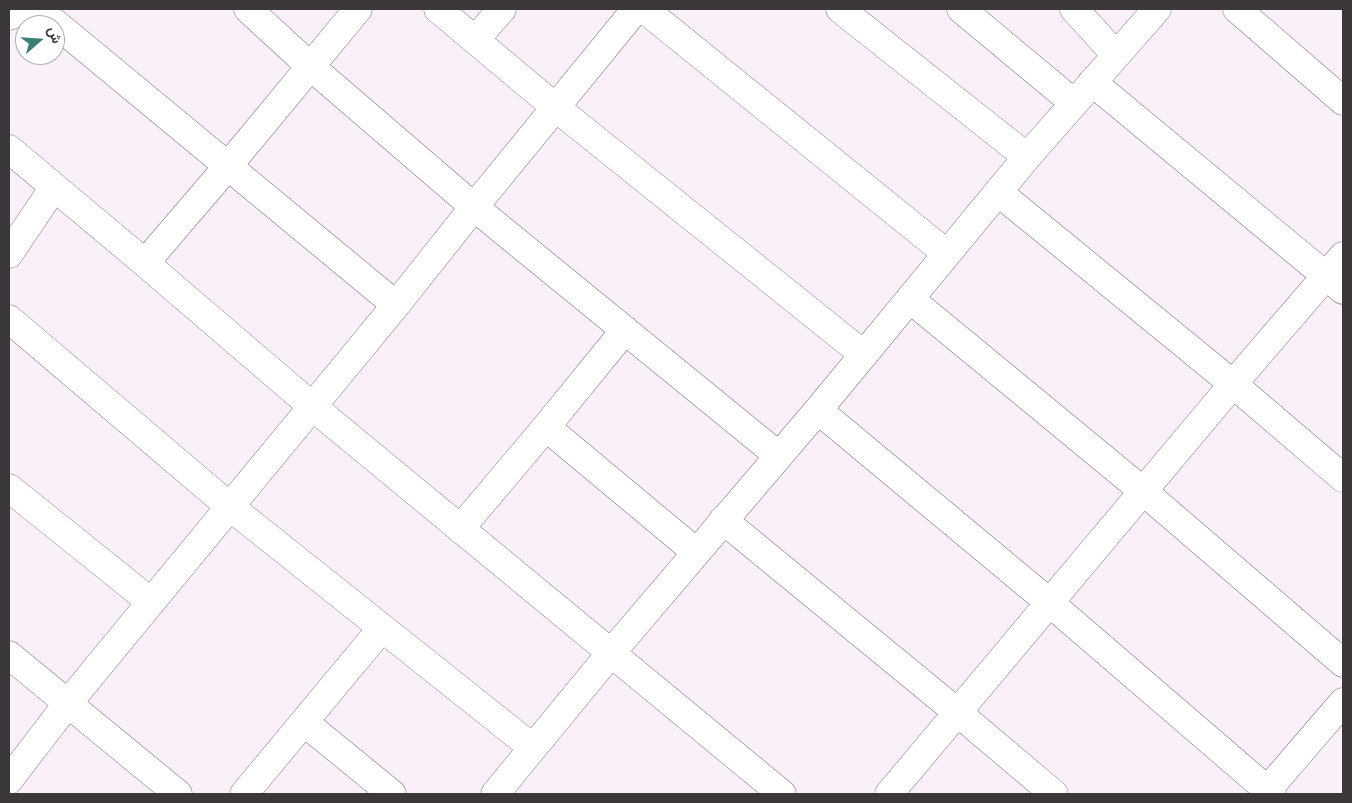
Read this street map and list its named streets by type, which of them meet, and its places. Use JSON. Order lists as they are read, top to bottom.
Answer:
{
  "north": "right"
}
